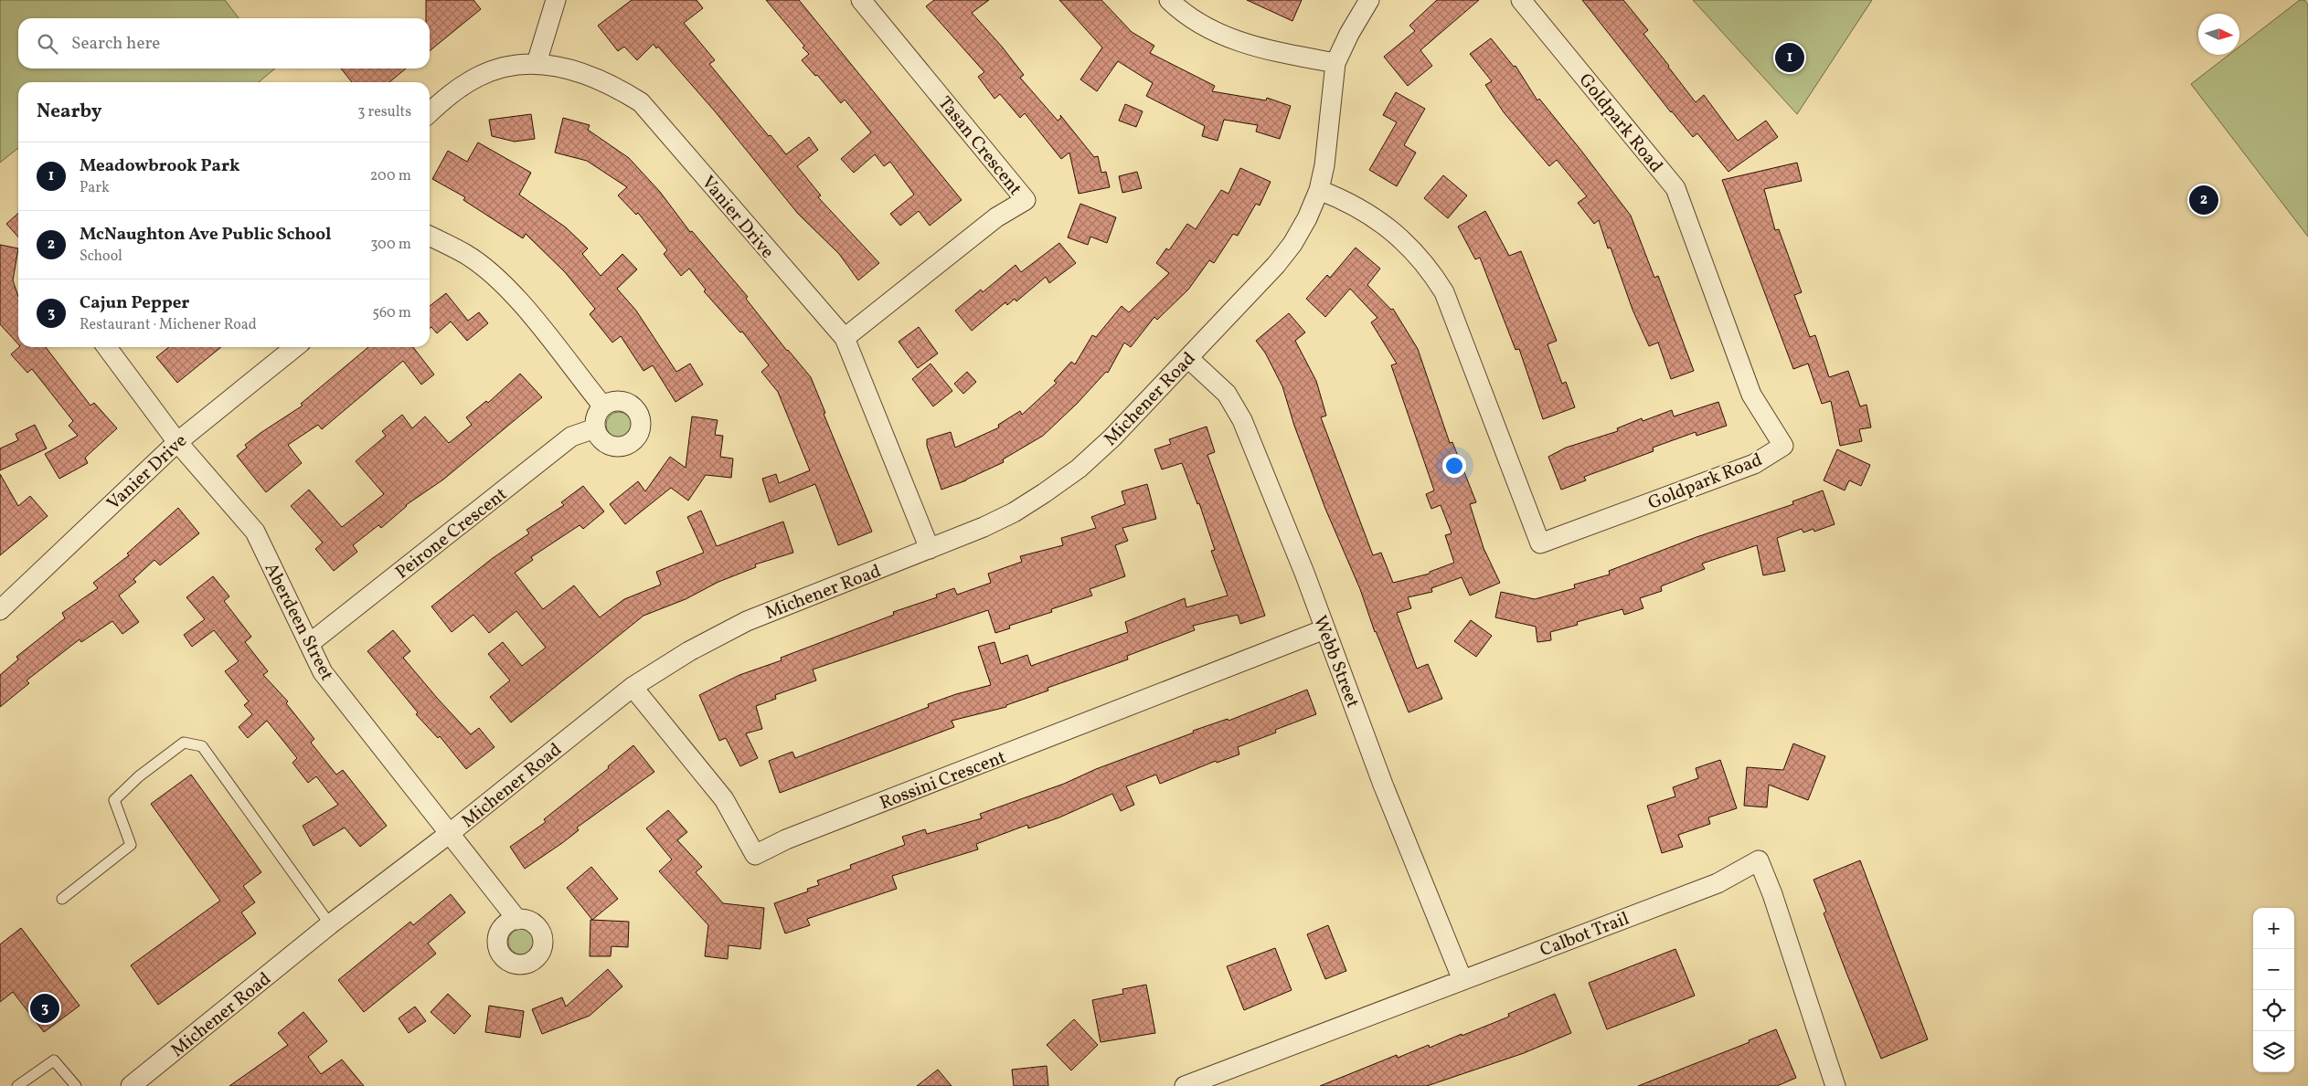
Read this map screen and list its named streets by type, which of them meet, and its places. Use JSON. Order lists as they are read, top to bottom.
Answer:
{
  "streets": {
    "street": [
      "Goldpark Road",
      "Tasan Crescent",
      "Vanier Drive",
      "Michener Road",
      "Peirone Crescent",
      "Aberdeen Street",
      "Webb Street",
      "Rossini Crescent",
      "Calbot Trail"
    ]
  },
  "crossings": [
    ["Goldpark Road", "Michener Road"],
    ["Tasan Crescent", "Vanier Drive"],
    ["Vanier Drive", "Michener Road"],
    ["Vanier Drive", "Aberdeen Street"],
    ["Michener Road", "Aberdeen Street"],
    ["Michener Road", "Webb Street"],
    ["Michener Road", "Rossini Crescent"],
    ["Peirone Crescent", "Aberdeen Street"],
    ["Webb Street", "Rossini Crescent"],
    ["Webb Street", "Calbot Trail"]
  ],
  "north": "right",
  "page": {
    "search": "Search here",
    "pins": ["1", "2", "3"],
    "heading": ["Nearby", "3 results"],
    "list": [
      {
        "mark": "1",
        "name": "Meadowbrook Park",
        "note": "Park",
        "value": "200 m"
      },
      {
        "mark": "2",
        "name": "McNaughton Ave Public School",
        "note": "School",
        "value": "300 m"
      },
      {
        "mark": "3",
        "name": "Cajun Pepper",
        "note": "Restaurant · Michener Road",
        "value": "560 m"
      }
    ],
    "map_buttons": ["+", "−"]
  }
}
